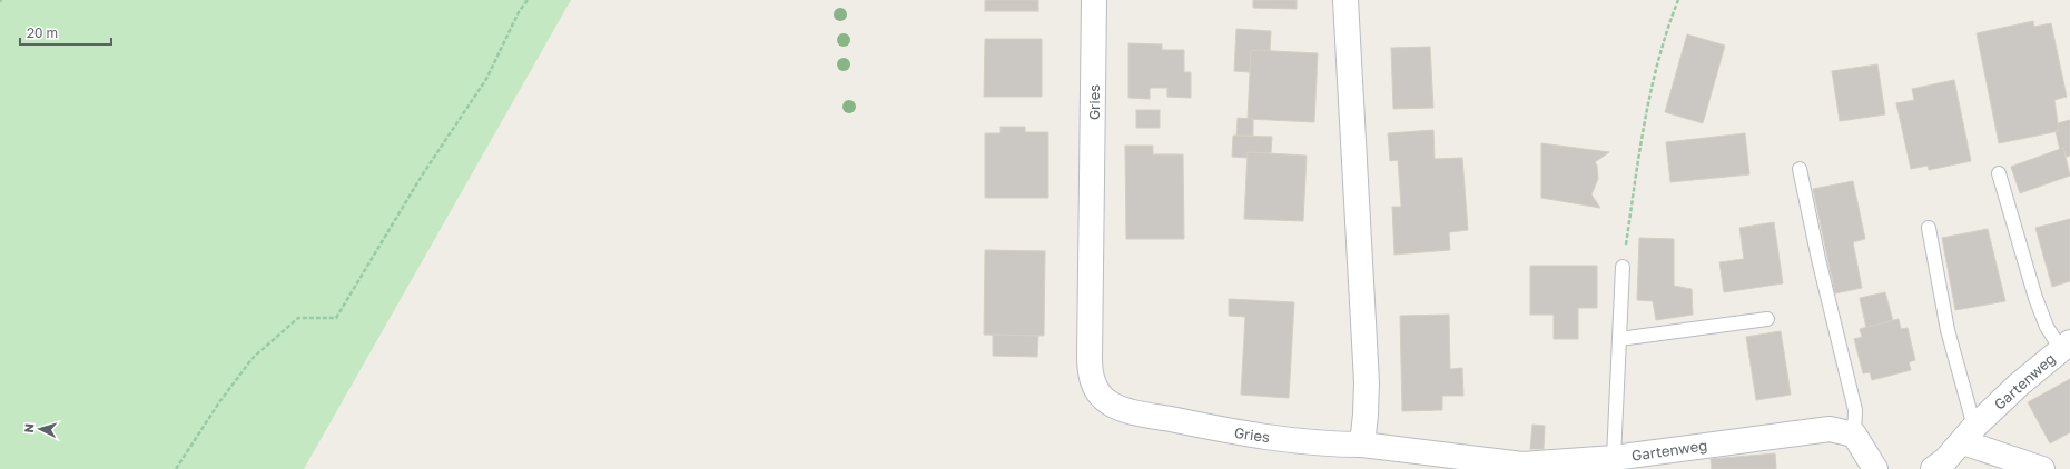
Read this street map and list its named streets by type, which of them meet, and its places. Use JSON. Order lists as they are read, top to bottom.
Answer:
{
  "streets": {
    "street": ["Gries", "Gartenweg"]
  },
  "crossings": [
    ["Gries", "Gartenweg"]
  ],
  "scale_bar": "20 m",
  "north": "left"
}
